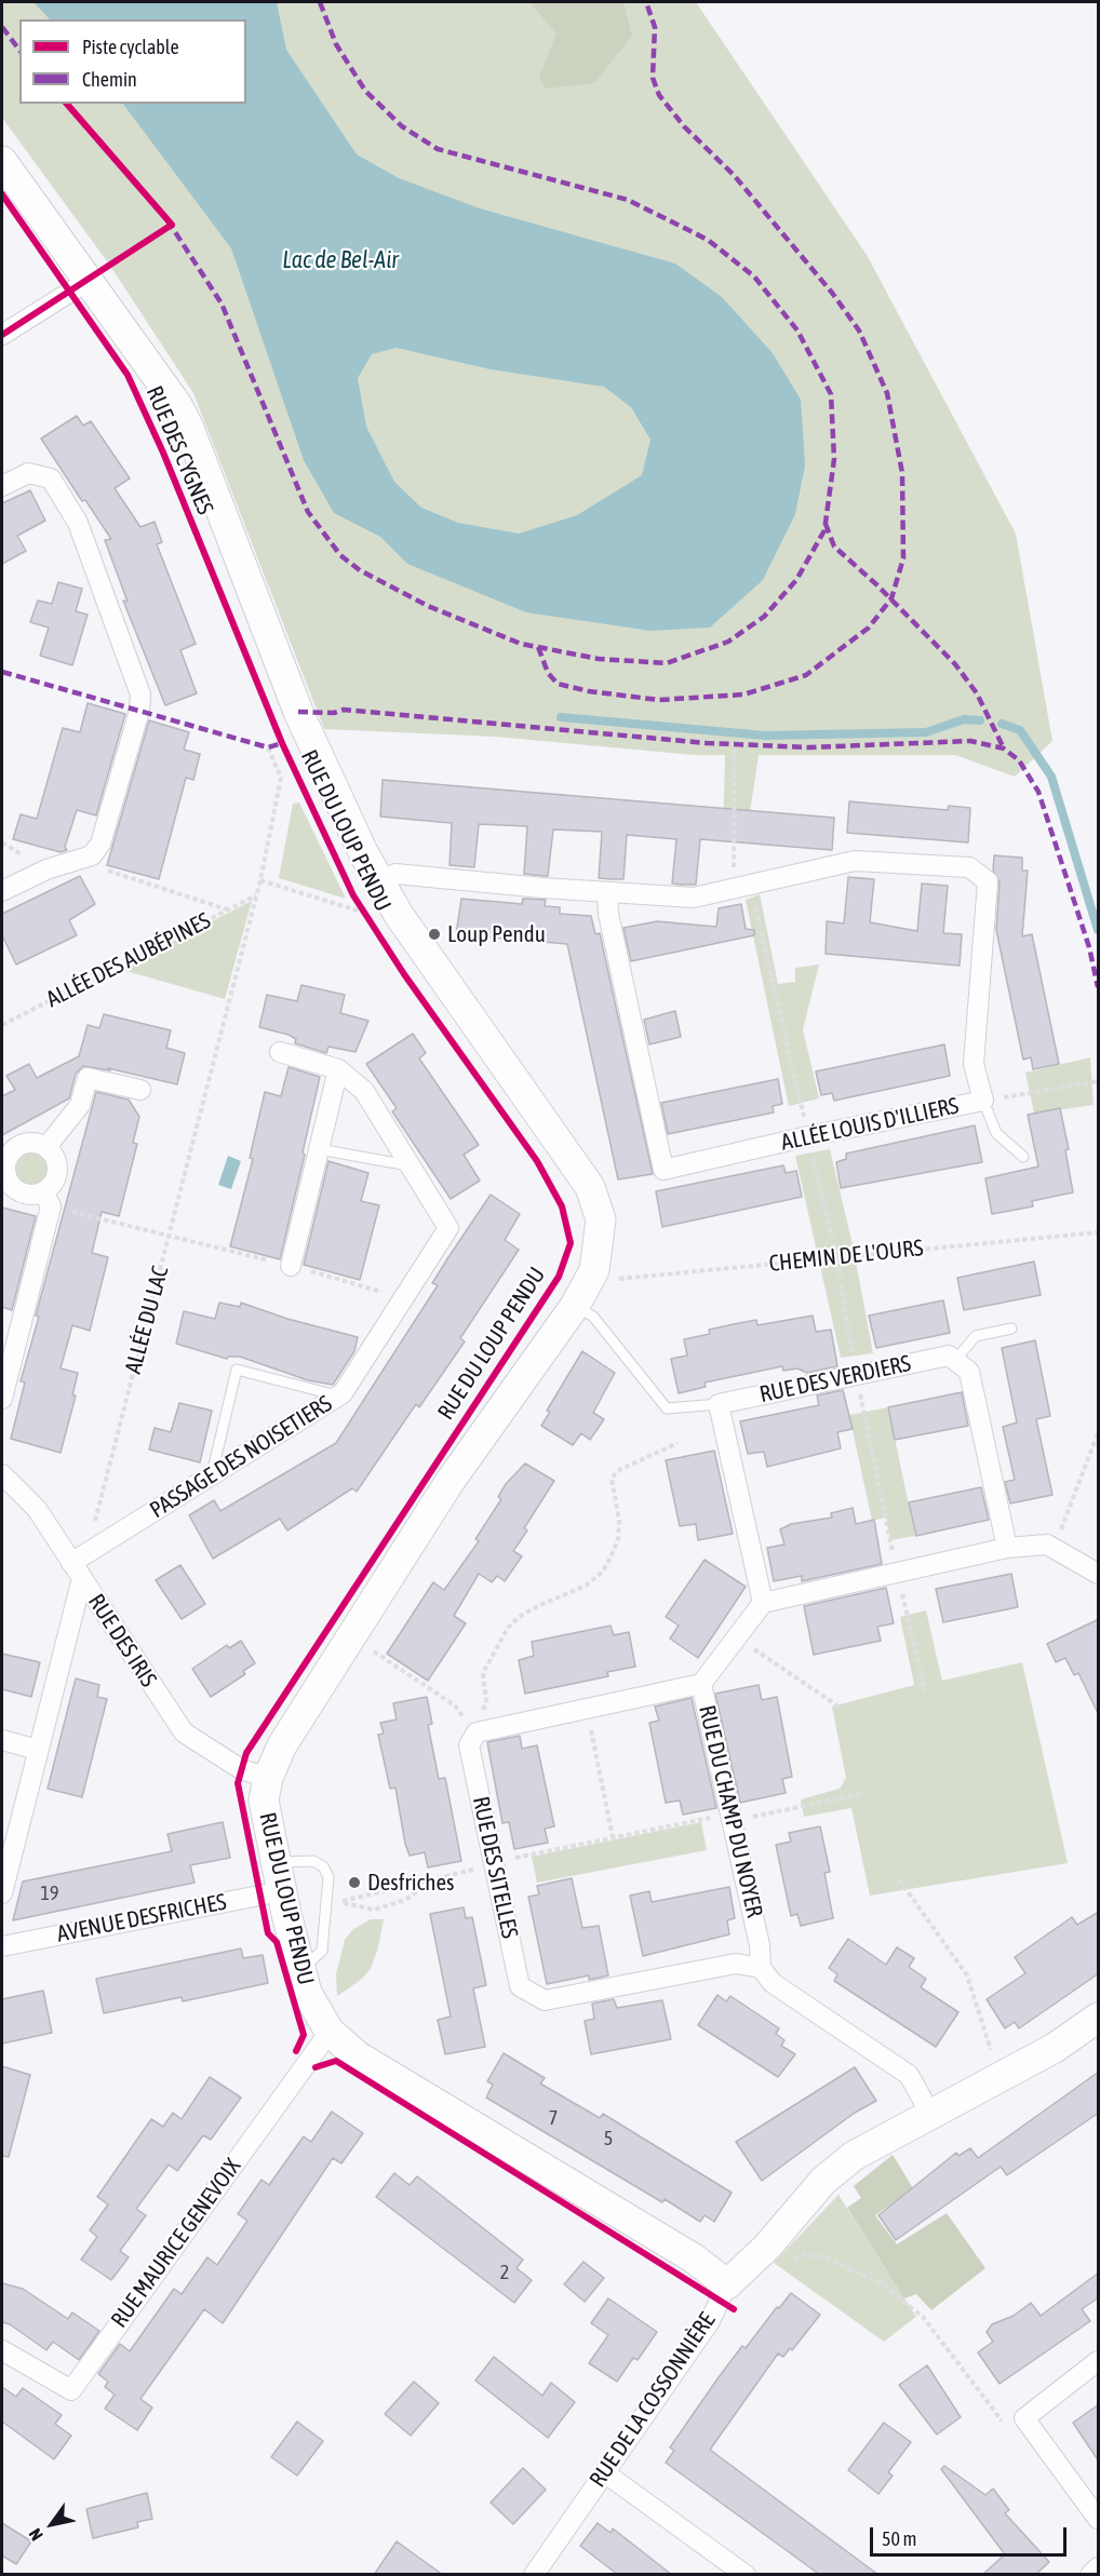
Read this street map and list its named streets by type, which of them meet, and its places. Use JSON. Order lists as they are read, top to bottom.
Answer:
{
  "streets": {
    "street": [
      "RUE DES CYGNES",
      "RUE DU LOUP PENDU",
      "ALLÉE LOUIS D'ILLIERS",
      "RUE DES VERDIERS",
      "PASSAGE DES NOISETIERS",
      "RUE DES IRIS",
      "RUE DU CHAMP DU NOYER",
      "RUE DES SITELLES",
      "AVENUE DESFRICHES",
      "RUE MAURICE GENEVOIX",
      "RUE DE LA COSSONNIÈRE"
    ],
    "path": ["ALLÉE DES AUBÉPINES", "CHEMIN DE L'OURS", "ALLÉE DU LAC"]
  },
  "crossings": [
    ["RUE DES CYGNES", "RUE DU LOUP PENDU"],
    ["RUE DU LOUP PENDU", "ALLÉE LOUIS D'ILLIERS"],
    ["RUE DU LOUP PENDU", "CHEMIN DE L'OURS"],
    ["RUE DU LOUP PENDU", "RUE DES IRIS"],
    ["RUE DU LOUP PENDU", "AVENUE DESFRICHES"],
    ["RUE DU LOUP PENDU", "RUE MAURICE GENEVOIX"],
    ["RUE DU LOUP PENDU", "RUE DE LA COSSONNIÈRE"],
    ["ALLÉE DES AUBÉPINES", "ALLÉE DU LAC"],
    ["ALLÉE DU LAC", "PASSAGE DES NOISETIERS"],
    ["ALLÉE DU LAC", "RUE DES IRIS"],
    ["PASSAGE DES NOISETIERS", "RUE DES IRIS"],
    ["RUE DU CHAMP DU NOYER", "RUE DES SITELLES"]
  ],
  "water": ["Lac de Bel-Air"],
  "places": ["Loup Pendu", "Desfriches"],
  "house_numbers": [
    "19",
    "7",
    "5",
    "2"
  ],
  "legend": ["Piste cyclable", "Chemin"],
  "scale_bar": "50 m",
  "north": "bottom left"
}
